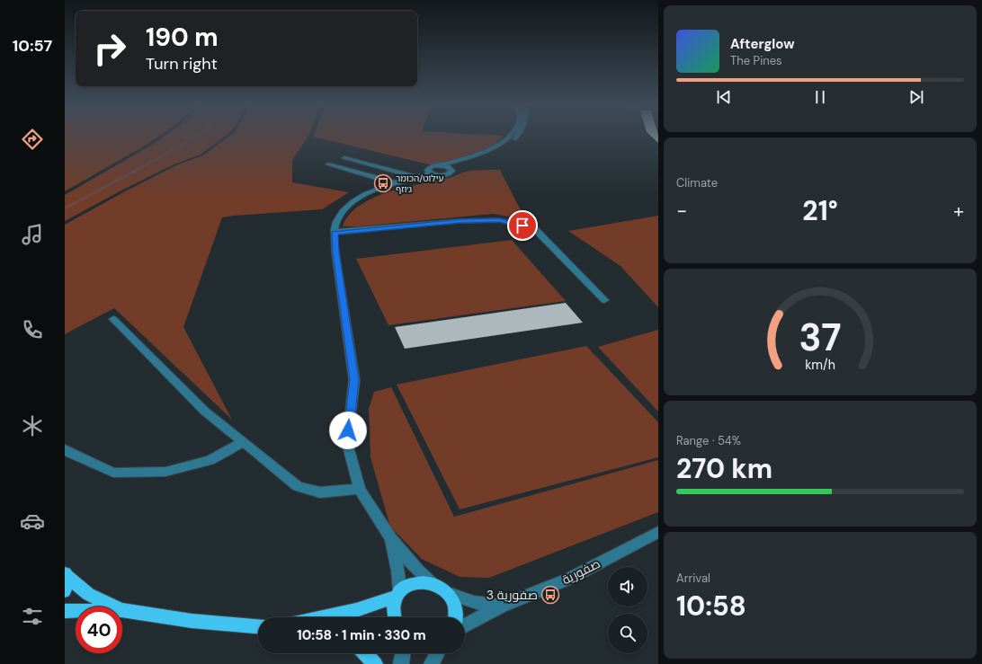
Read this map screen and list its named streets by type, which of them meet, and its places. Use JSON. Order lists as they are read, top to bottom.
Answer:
{
  "streets": {
    "street": ["صفورية"]
  },
  "places": {
    "bus stop": ["עילוט/הכומר ג׳וזף", "صفورية 3"]
  },
  "page": {
    "tabs": "10:57",
    "turn": ["190 m", "Turn right"],
    "song": ["Afterglow", "The Pines"],
    "tile": [
      "Climate",
      ["Range · 54%", "270 km"],
      ["Arrival", "10:58"]
    ],
    "heat": ["−", "21°", "+"],
    "limit": "40",
    "trip": "10:58 · 1 min · 330 m",
    "gauge": ["37", "km/h"]
  }
}
